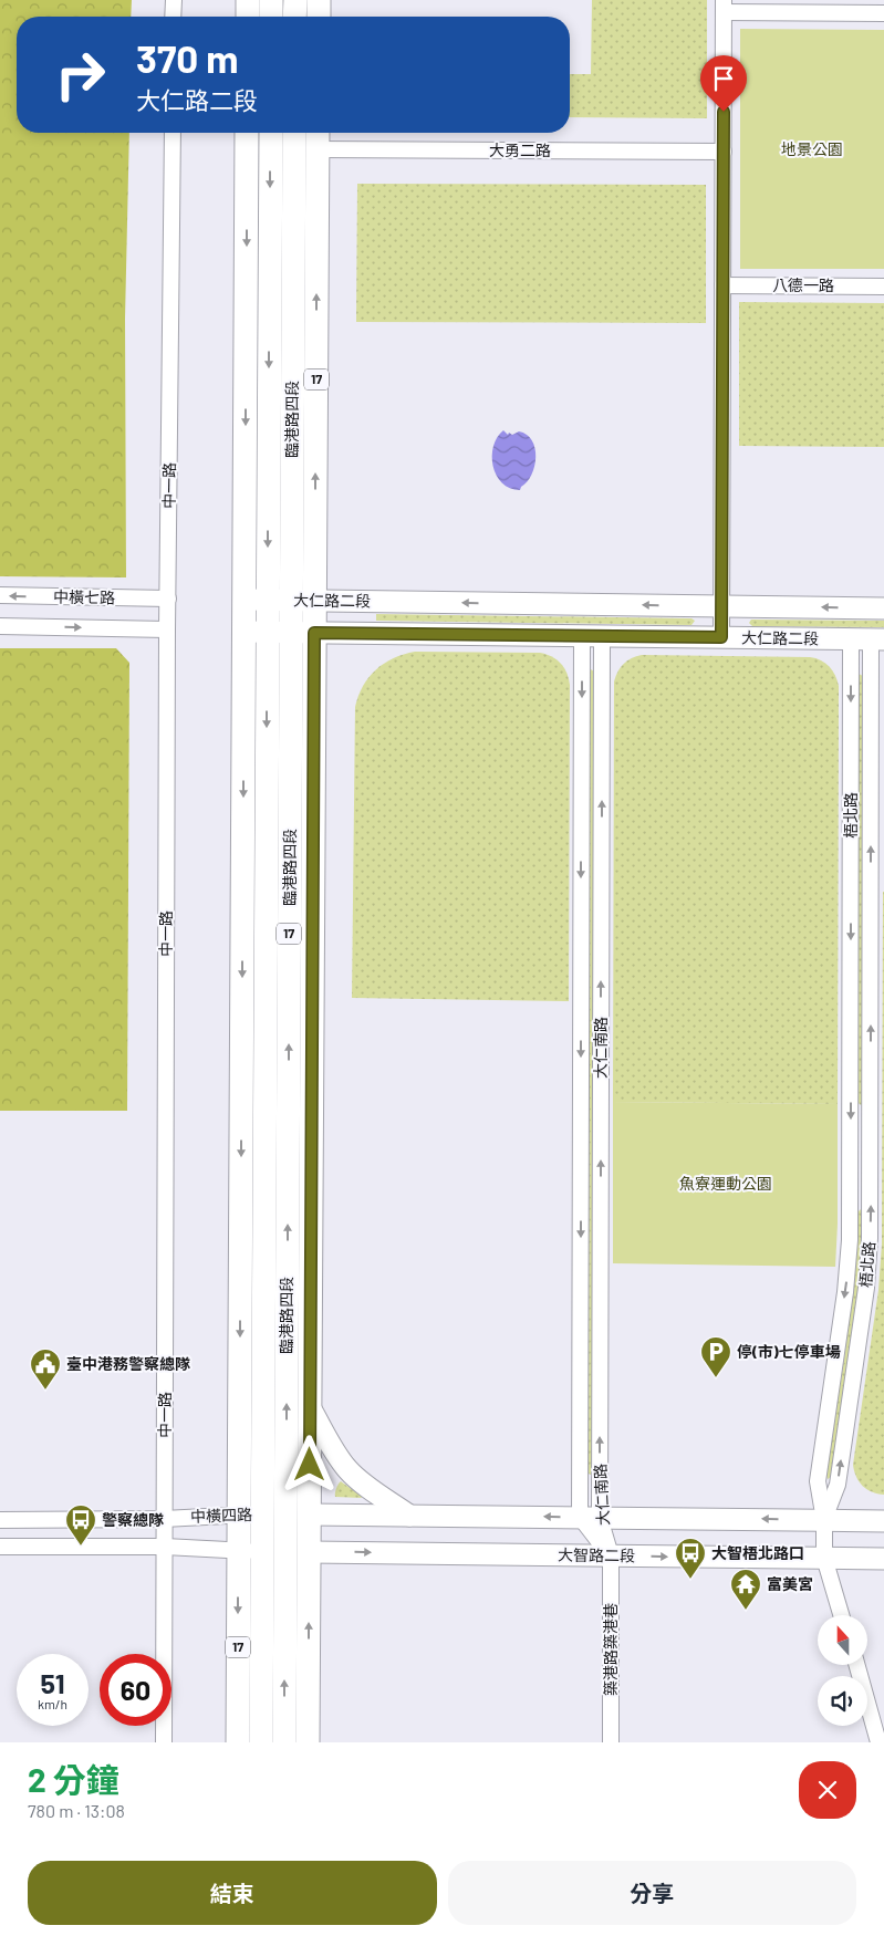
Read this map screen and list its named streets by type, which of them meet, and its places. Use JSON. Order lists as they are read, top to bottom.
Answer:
{
  "streets": {
    "main road": ["17", "臨港路四段"],
    "street": [
      "大勇二路",
      "八德一路",
      "中一路",
      "中橫七路",
      "大仁路二段",
      "梧北路",
      "大仁南路",
      "中橫四路",
      "大智路二段",
      "築港路築港巷"
    ]
  },
  "crossings": [
    ["大勇二路", "臨港路四段"],
    ["17", "大仁路二段"],
    ["17", "中橫四路"],
    ["臨港路四段", "大仁路二段"],
    ["臨港路四段", "中橫四路"],
    ["臨港路四段", "大智路二段"],
    ["中一路", "中橫七路"],
    ["中一路", "中橫四路"],
    ["大仁路二段", "梧北路"],
    ["大仁路二段", "大仁南路"],
    ["梧北路", "大智路二段"],
    ["大仁南路", "大智路二段"],
    ["大仁南路", "築港路築港巷"],
    ["中橫四路", "大智路二段"],
    ["大智路二段", "築港路築港巷"]
  ],
  "parks": ["地景公園", "魚寮運動公園"],
  "places": {
    "parking": ["停(市)七停車場"],
    "public building": ["臺中港務警察總隊"],
    "bus stop": ["警察總隊", "大智梧北路口"],
    "temple": ["富美宮"]
  },
  "north": "top",
  "page": {
    "turn": ["370 m", "大仁路二段"],
    "speed": "51 km/h",
    "limit": "60",
    "heading": ["2 分鐘", "780 m · 13:08"],
    "buttons": ["結束", "分享"]
  }
}
